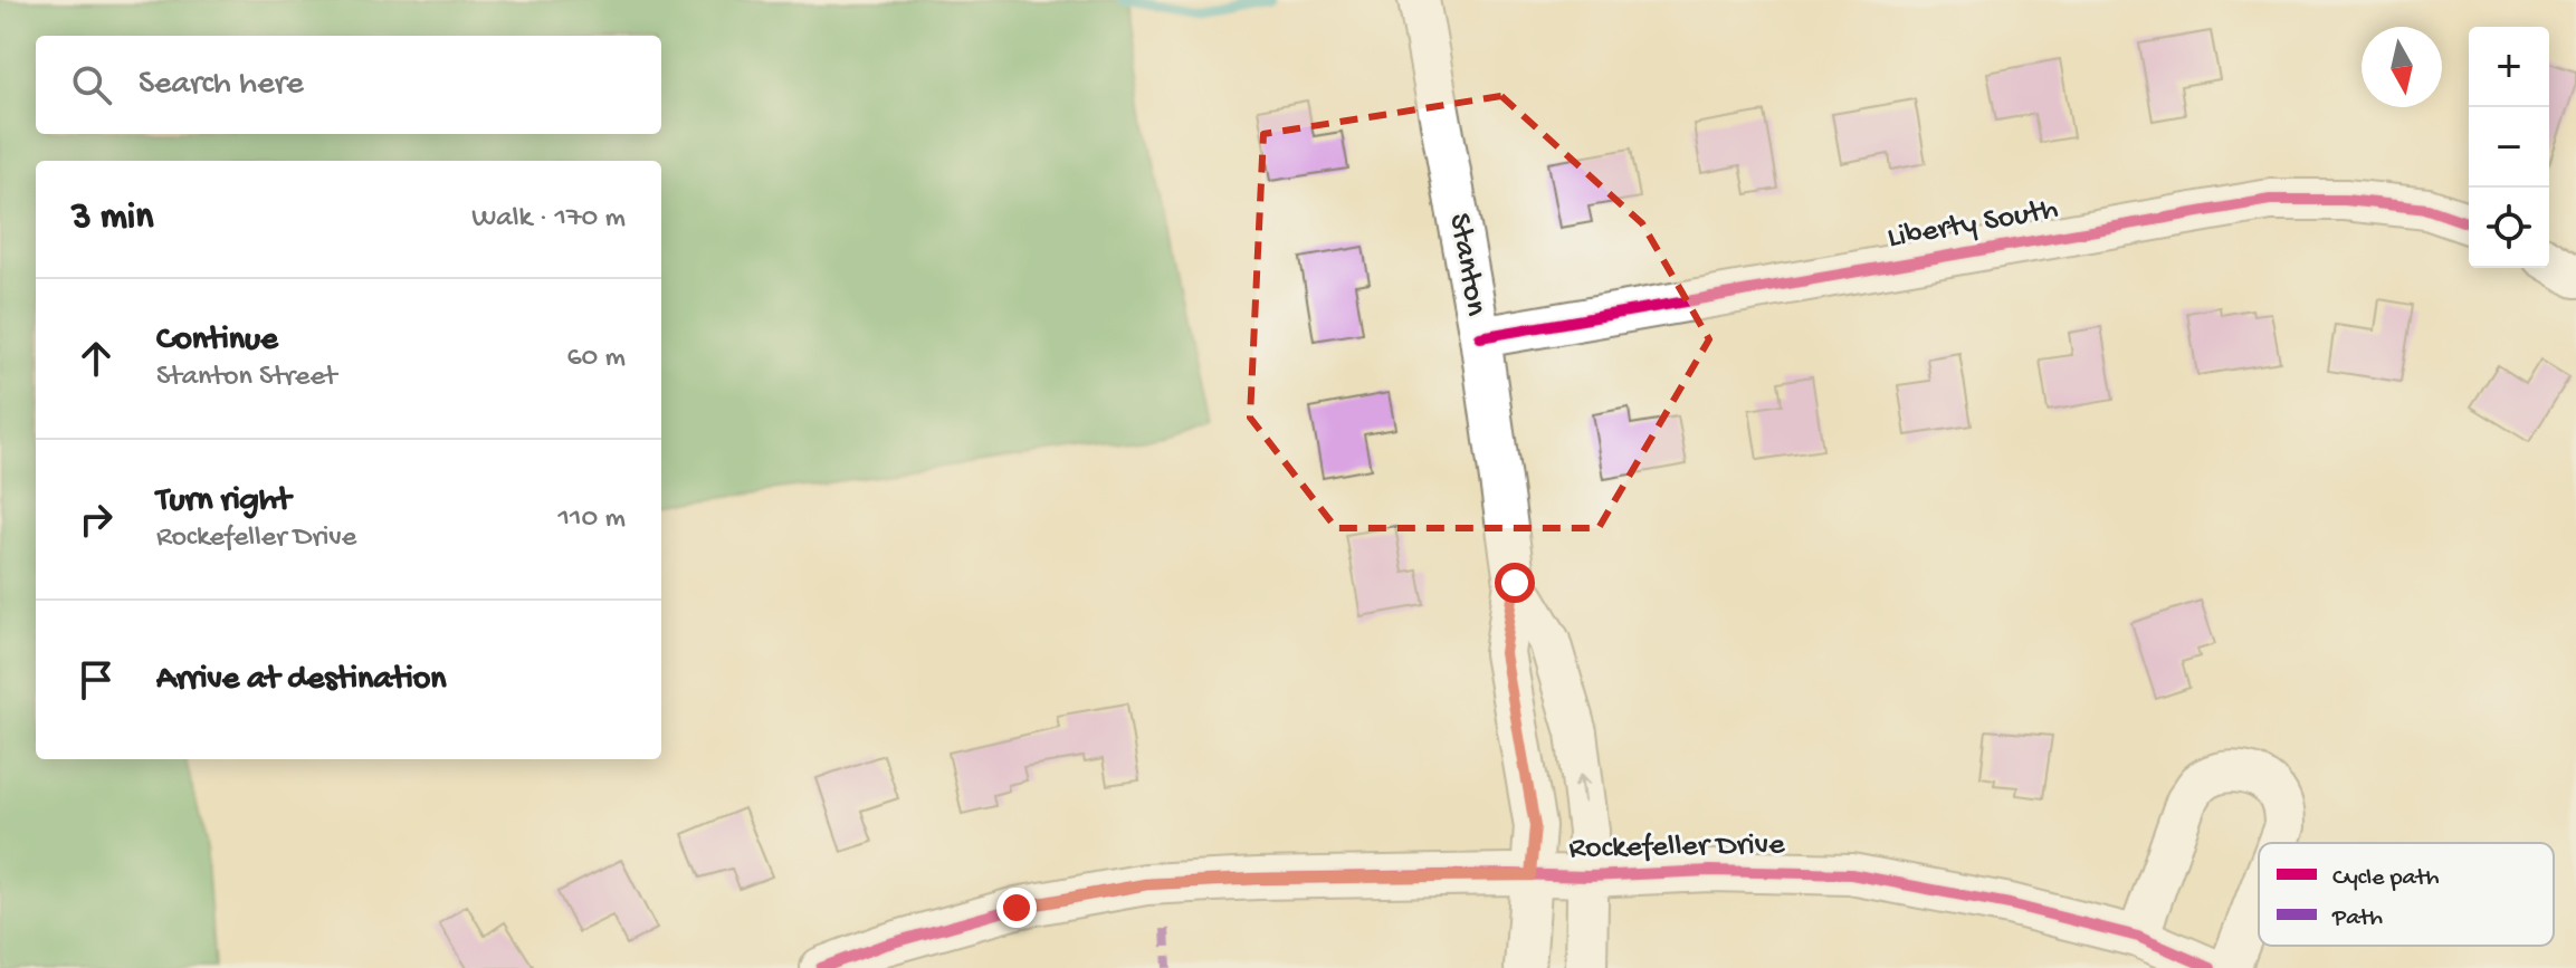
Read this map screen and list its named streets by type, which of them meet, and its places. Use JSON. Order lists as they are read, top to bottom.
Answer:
{
  "streets": {
    "street": ["Liberty South", "Stanton", "Rockefeller Drive"]
  },
  "crossings": [
    ["Liberty South", "Stanton"]
  ],
  "legend": ["Cycle path", "Path"],
  "north": "bottom",
  "page": {
    "map_buttons": ["+", "−"],
    "search": "Search here",
    "heading": ["3 min", "Walk · 170 m"],
    "list": [
      ["Continue", "Stanton Street", "60 m"],
      ["Turn right", "Rockefeller Drive", "110 m"],
      "Arrive at destination"
    ]
  }
}
